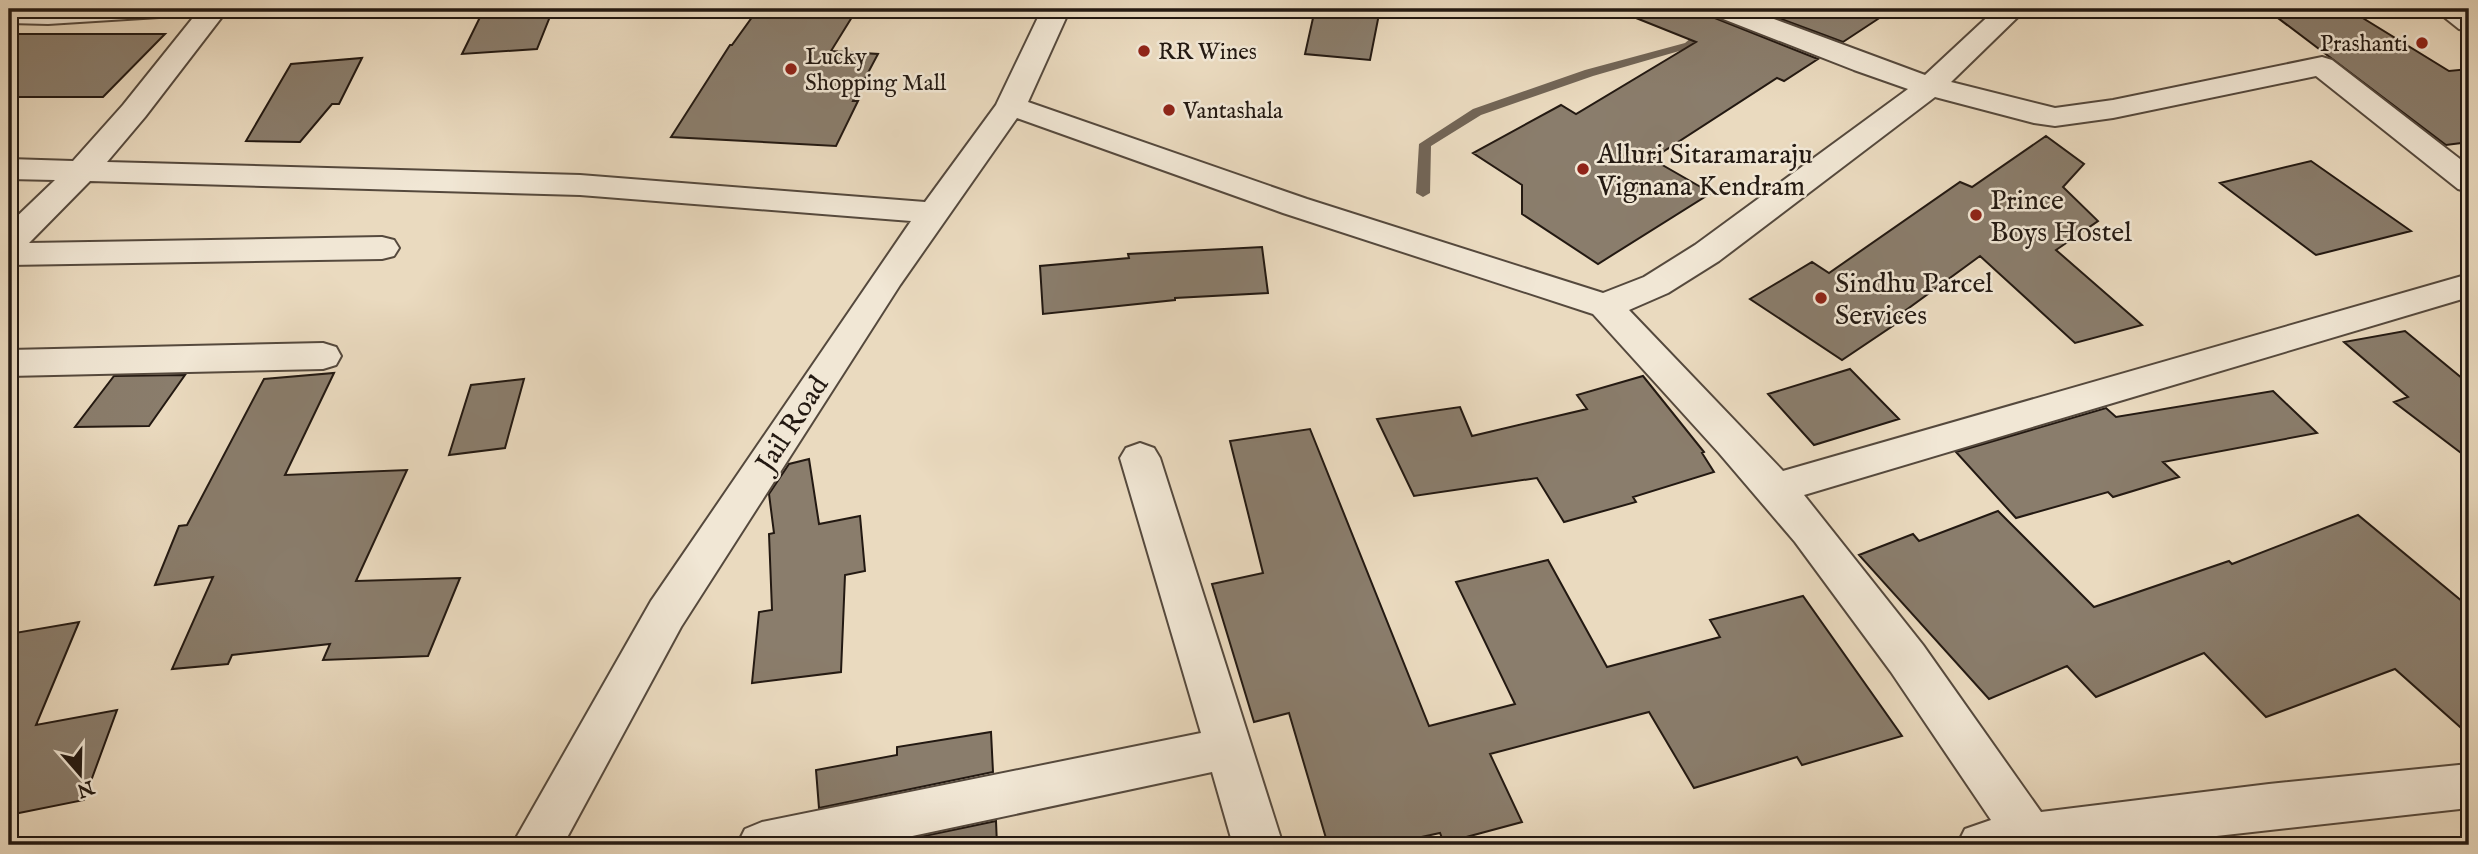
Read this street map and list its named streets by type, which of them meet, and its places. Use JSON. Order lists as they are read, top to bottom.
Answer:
{
  "streets": {
    "street": ["Jail Road"]
  },
  "places": [
    "Prashanti",
    "RR Wines",
    "Lucky Shopping Mall",
    "Vantashala",
    "Alluri Sitaramaraju Vignana Kendram",
    "Prince Boys Hostel",
    "Sindhu Parcel Services"
  ],
  "north": "bottom"
}
